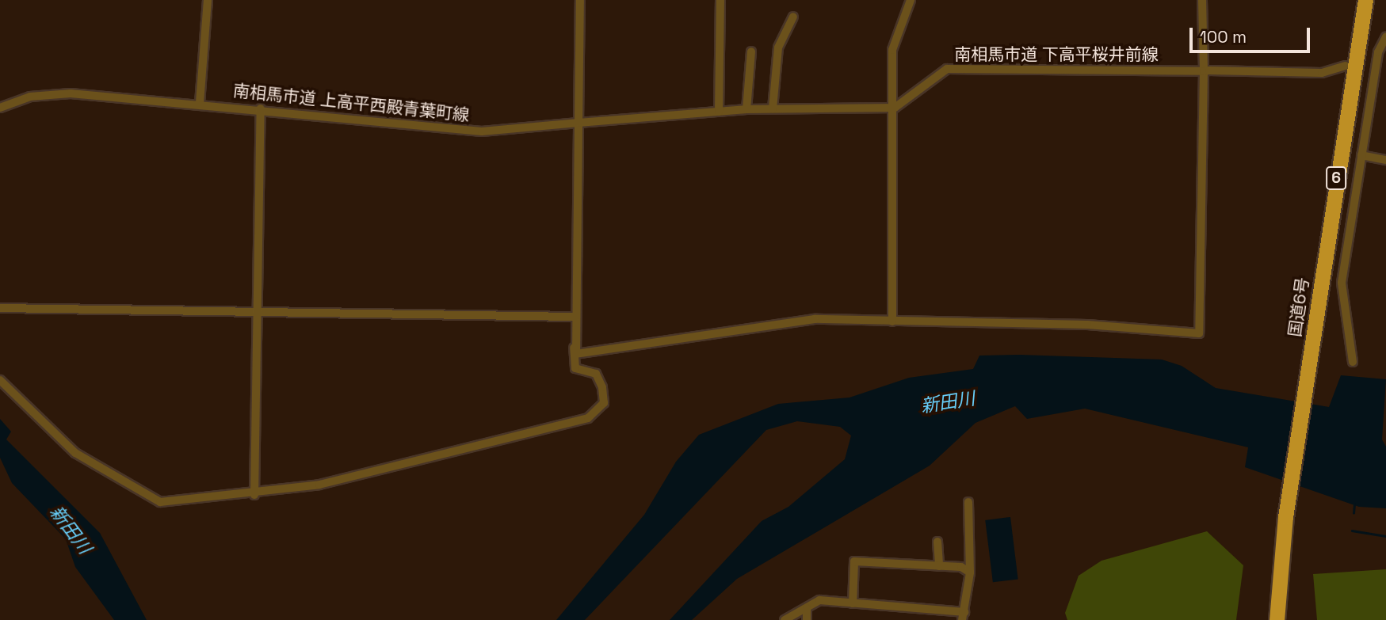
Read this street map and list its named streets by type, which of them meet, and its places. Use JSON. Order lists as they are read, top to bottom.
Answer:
{
  "streets": {
    "highway": ["6", "国道6号"],
    "street": ["南相馬市道 下高平桜井前線", "南相馬市道 上高平西殿青葉町線"]
  },
  "water": ["新田川"],
  "scale_bar": "100 m"
}
